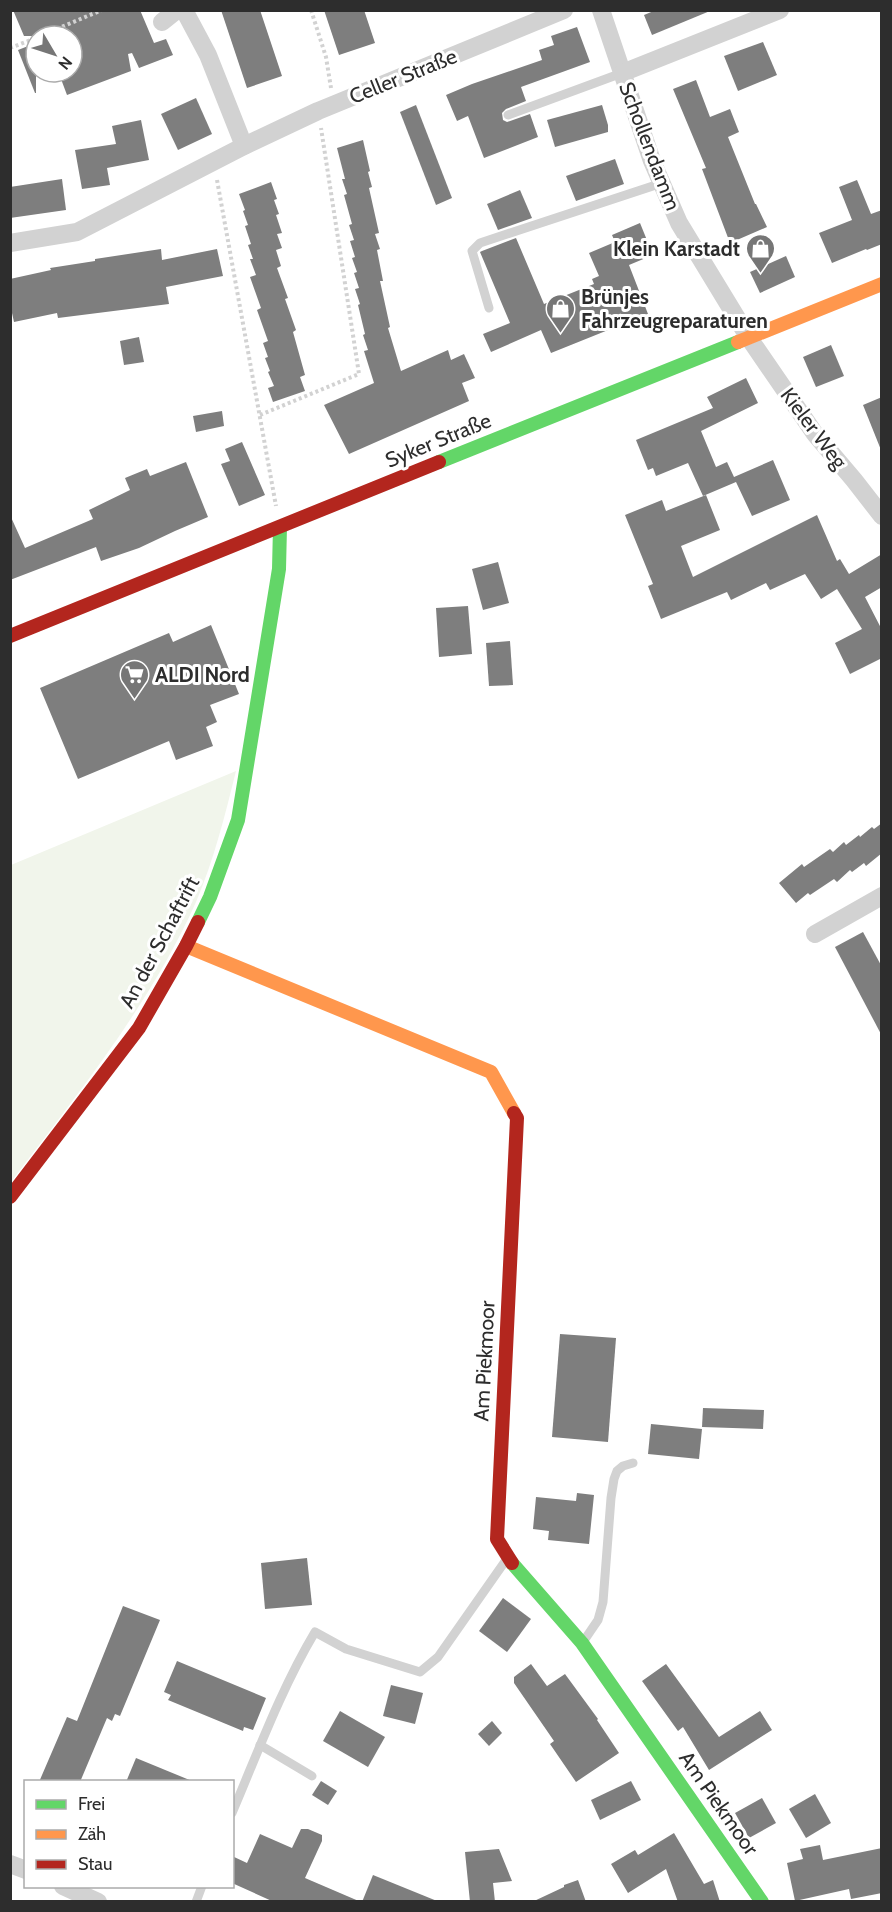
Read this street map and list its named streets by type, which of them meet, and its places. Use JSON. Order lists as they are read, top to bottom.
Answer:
{
  "streets": {
    "street": [
      "Celler Straße",
      "Schollendamm",
      "Kieler Weg",
      "Syker Straße",
      "An der Schaftrift",
      "Am Piekmoor"
    ]
  },
  "crossings": [
    ["Schollendamm", "Kieler Weg"],
    ["Schollendamm", "Syker Straße"],
    ["Kieler Weg", "Syker Straße"],
    ["Syker Straße", "An der Schaftrift"],
    ["An der Schaftrift", "Am Piekmoor"]
  ],
  "places": {
    "shop": ["Klein Karstadt", "Brünjes Fahrzeugreparaturen"],
    "supermarket": ["ALDI Nord"]
  },
  "legend": ["Frei", "Zäh", "Stau"],
  "north": "bottom right"
}
